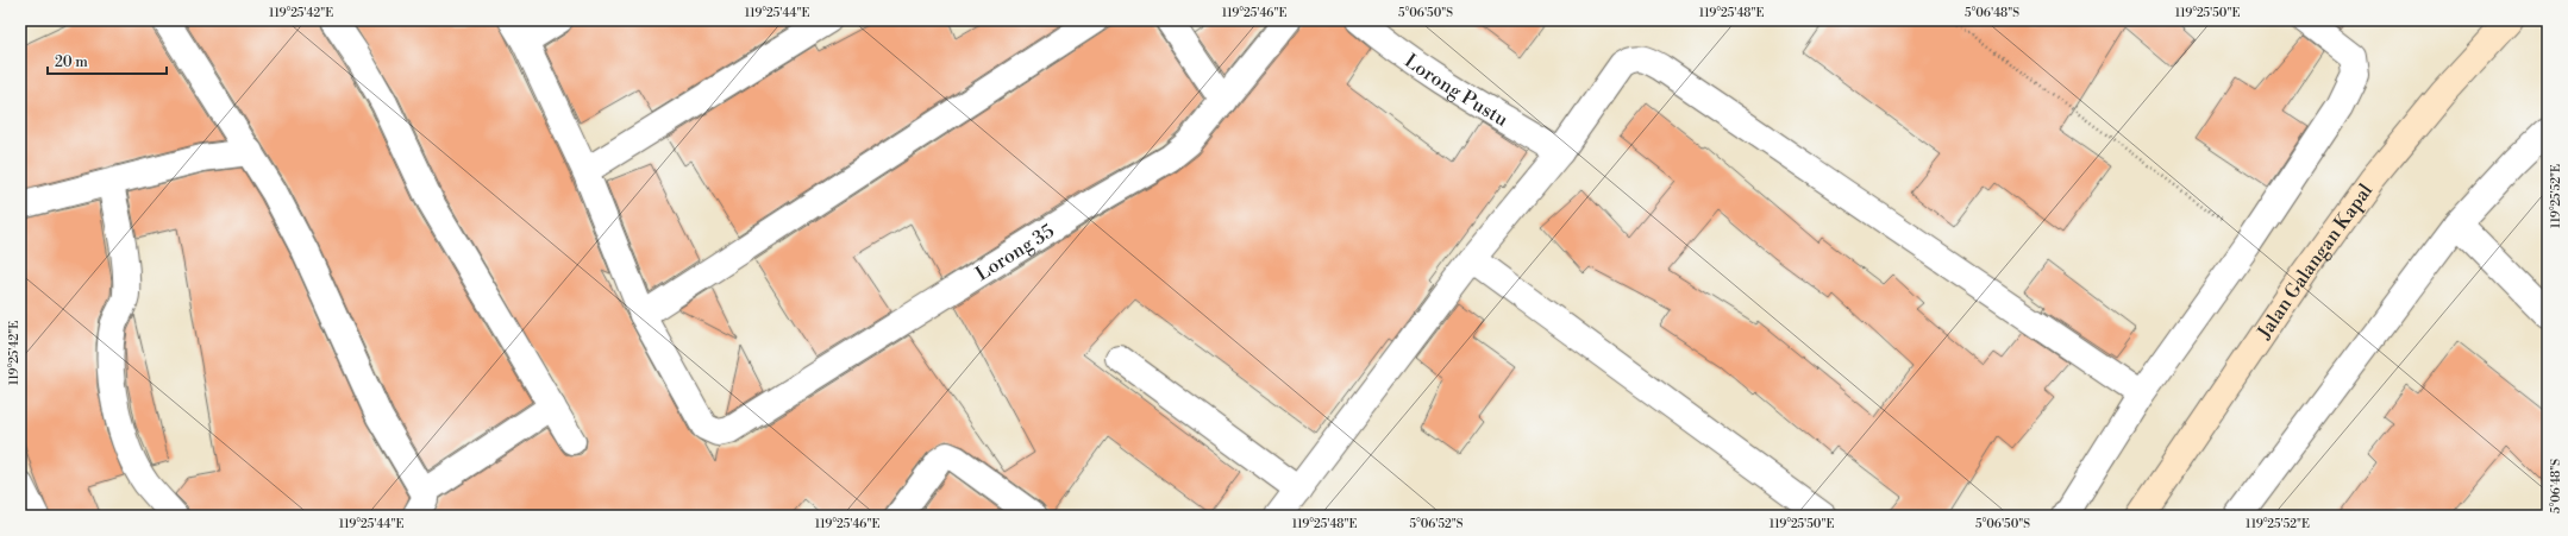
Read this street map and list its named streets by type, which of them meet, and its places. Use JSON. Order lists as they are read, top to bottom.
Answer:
{
  "streets": {
    "main road": ["Jalan Galangan Kapal"],
    "street": ["Lorong Pustu", "Lorong 35"]
  },
  "scale_bar": "20 m",
  "coordinates": [
    "119°25'42\"E",
    "119°25'44\"E",
    "119°25'46\"E",
    "5°06'50\"S",
    "119°25'48\"E",
    "5°06'48\"S",
    "119°25'50\"E",
    "119°25'52\"E",
    "5°06'52\"S"
  ]
}
